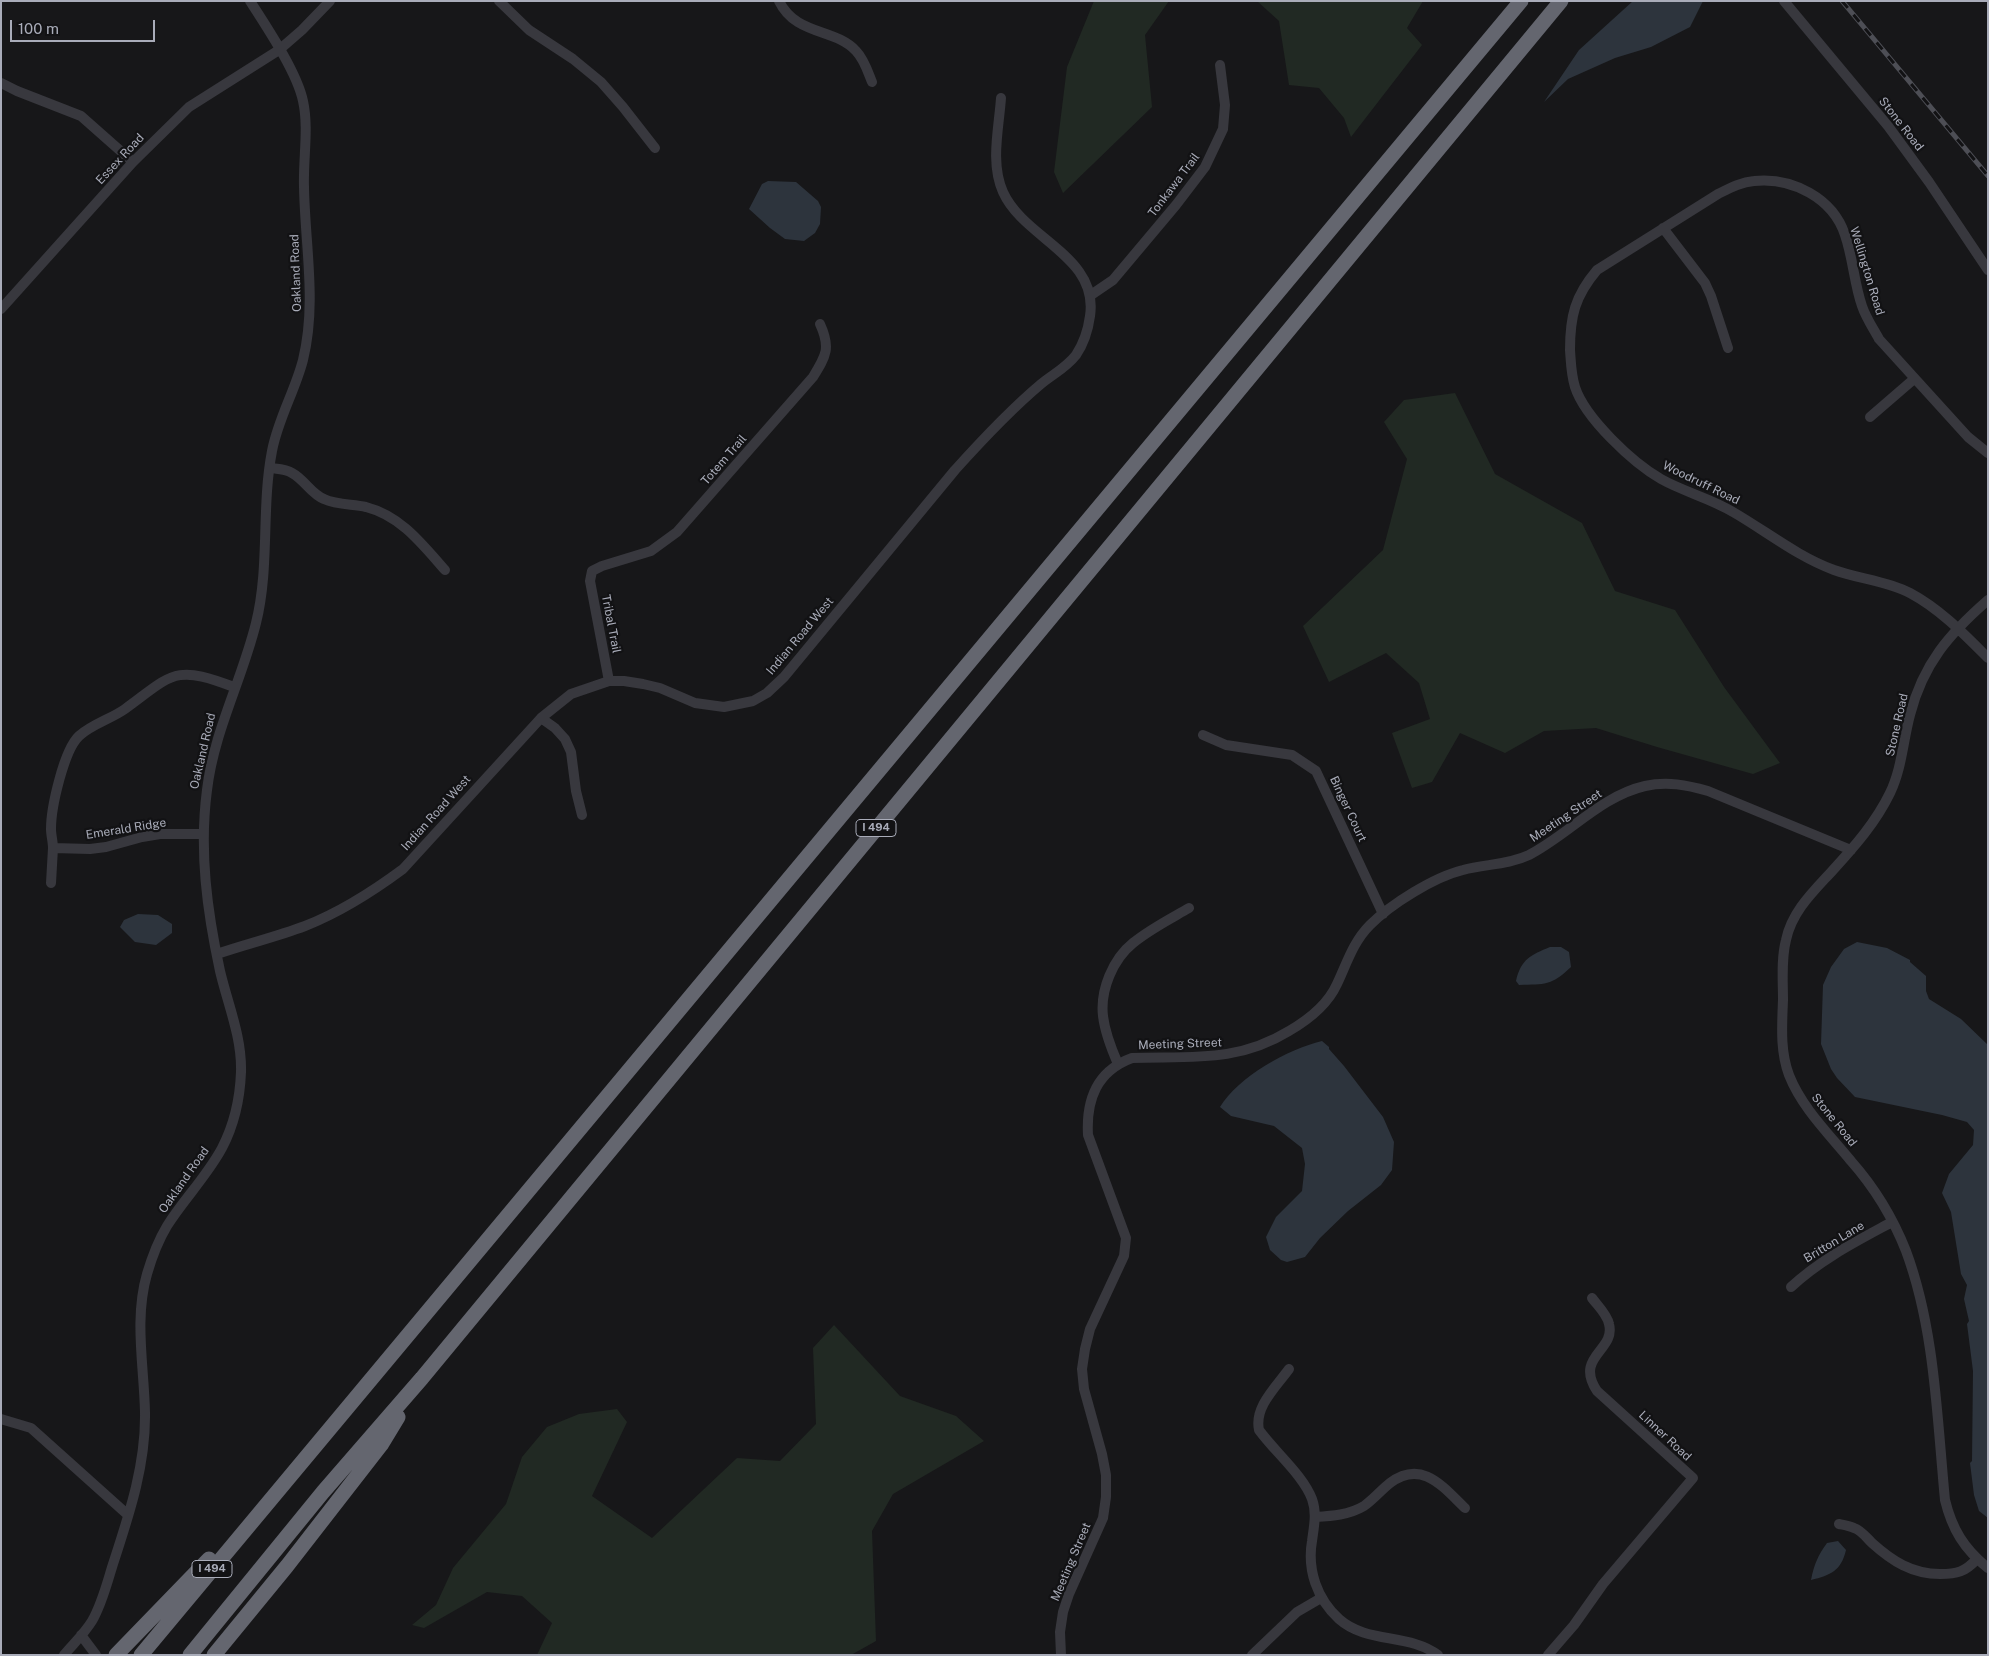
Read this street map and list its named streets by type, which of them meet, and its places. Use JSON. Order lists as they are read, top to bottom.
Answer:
{
  "streets": {
    "highway": ["I 494"],
    "street": [
      "Stone Road",
      "Essex Road",
      "Tonkawa Trail",
      "Wellington Road",
      "Oakland Road",
      "Totem Trail",
      "Woodruff Road",
      "Tribal Trail",
      "Indian Road West",
      "Binger Court",
      "Meeting Street",
      "Emerald Ridge",
      "Britton Lane",
      "Linner Road"
    ]
  },
  "crossings": [
    ["Stone Road", "Woodruff Road"],
    ["Stone Road", "Meeting Street"],
    ["Stone Road", "Britton Lane"],
    ["Essex Road", "Oakland Road"],
    ["Tonkawa Trail", "Indian Road West"],
    ["Wellington Road", "Woodruff Road"],
    ["Oakland Road", "Indian Road West"],
    ["Oakland Road", "Emerald Ridge"],
    ["Totem Trail", "Tribal Trail"],
    ["Tribal Trail", "Indian Road West"],
    ["Binger Court", "Meeting Street"]
  ],
  "scale_bar": "100 m"
}
